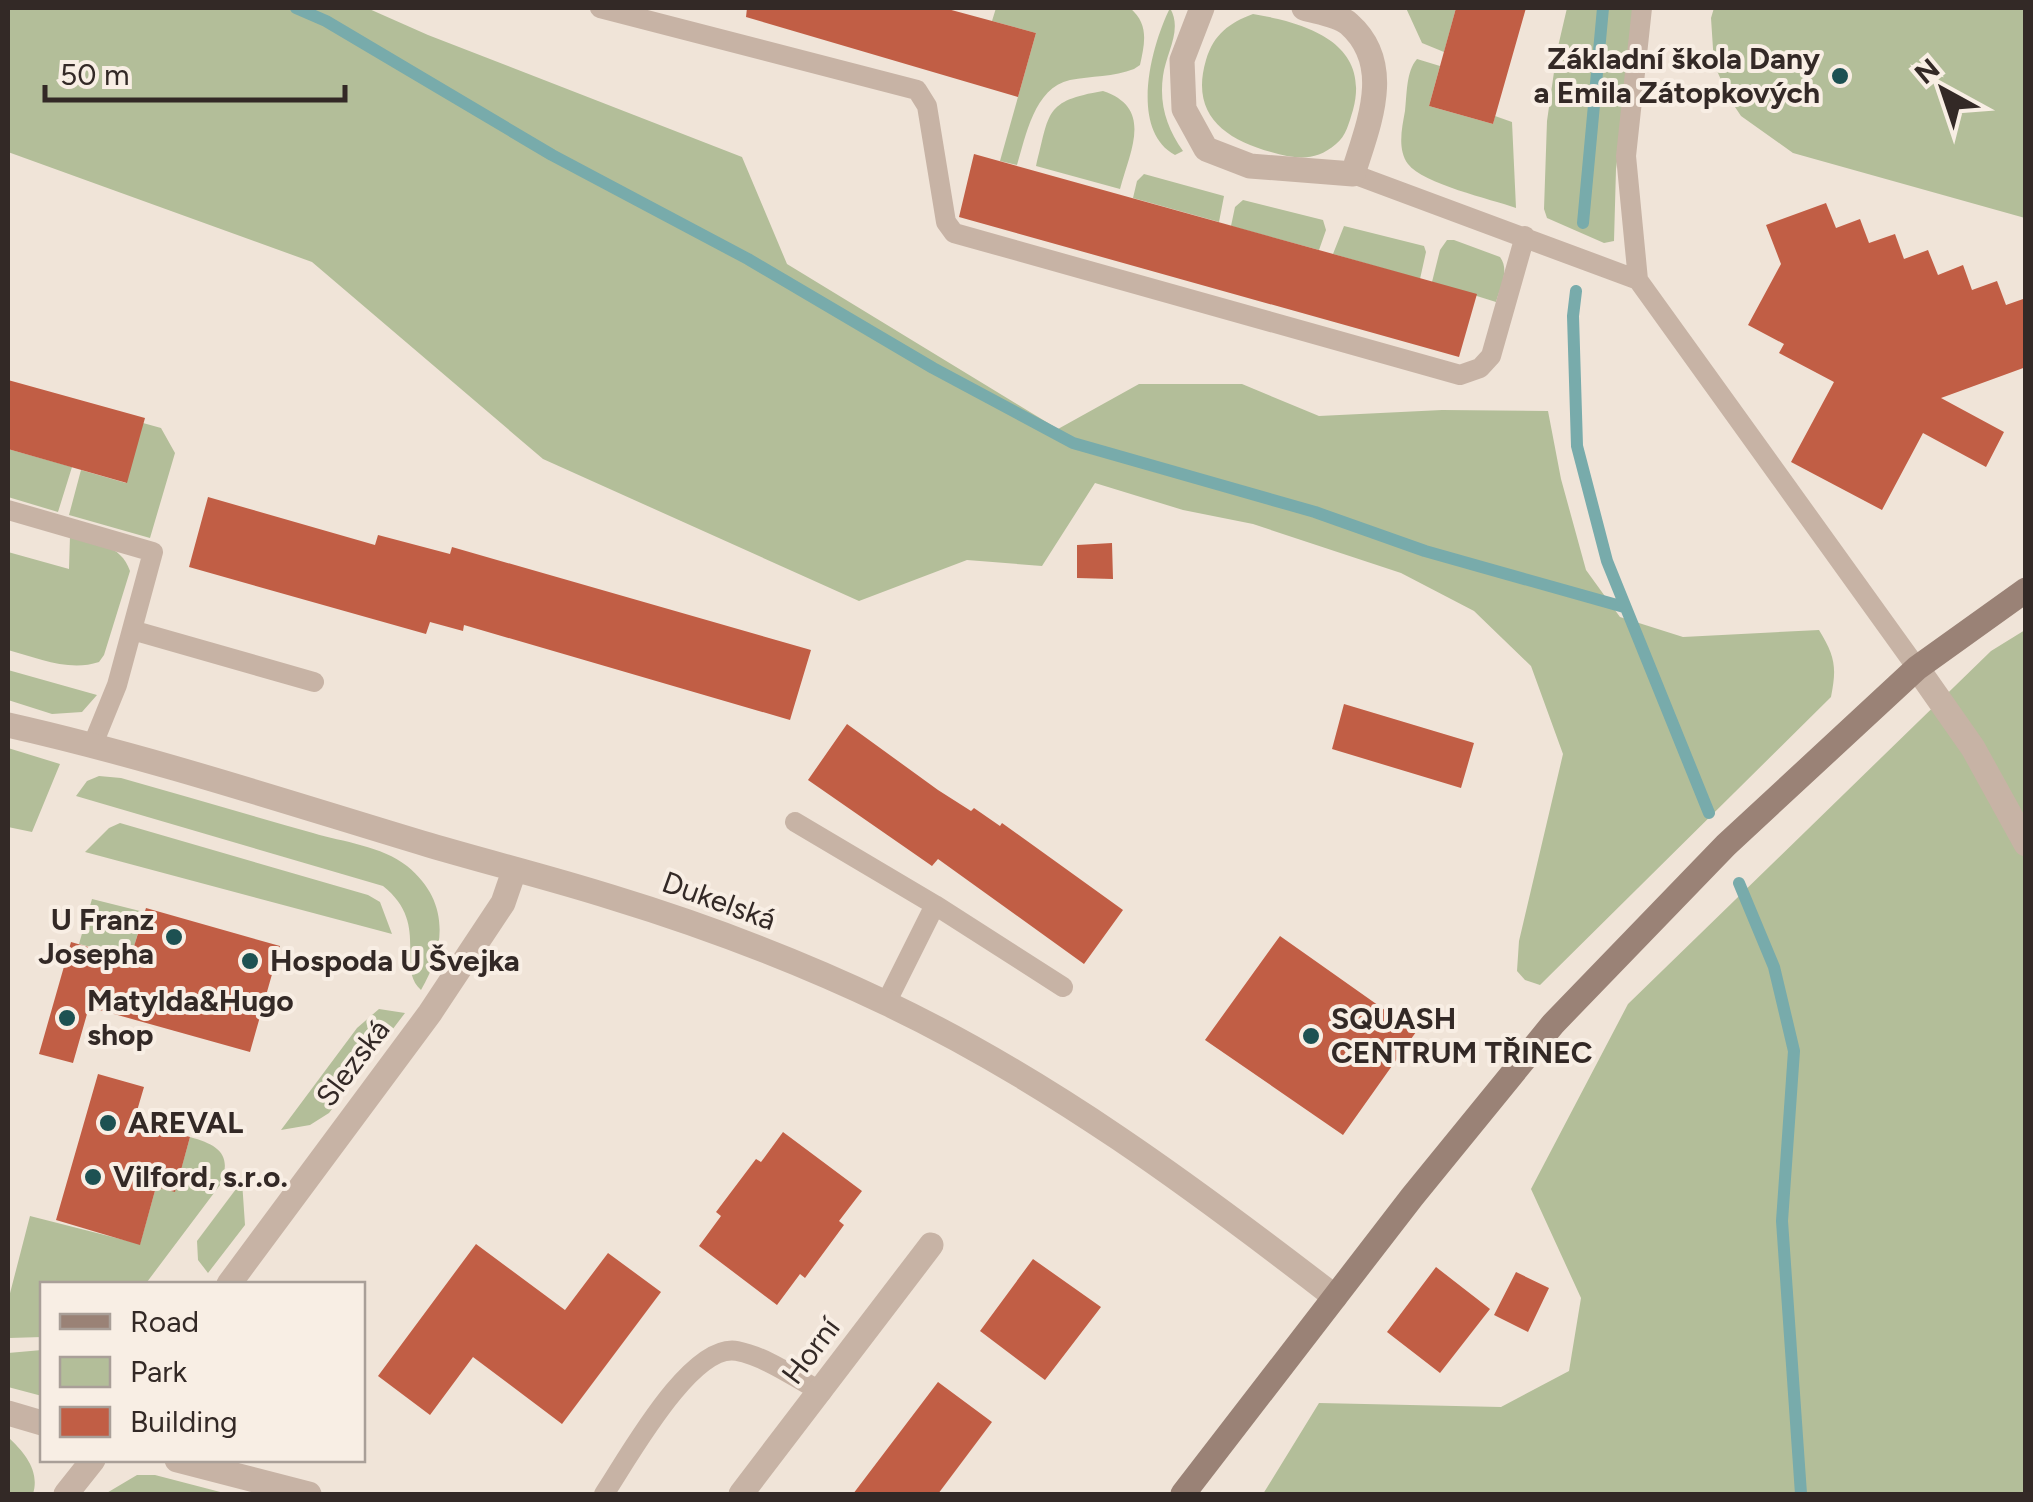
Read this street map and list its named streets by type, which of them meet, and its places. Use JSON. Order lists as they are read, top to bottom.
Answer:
{
  "streets": {
    "street": ["Dukelská", "Slezská", "Horní"]
  },
  "crossings": [
    ["Dukelská", "Slezská"]
  ],
  "places": [
    "Základní škola Dany a Emila Zátopkových",
    "U Franz Josepha",
    "Hospoda U Švejka",
    "Matylda&Hugo shop",
    "SQUASH CENTRUM TŘINEC",
    "AREVAL",
    "Vilford, s.r.o."
  ],
  "legend": ["Road", "Park", "Building"],
  "scale_bar": "50 m",
  "north": "top left"
}
